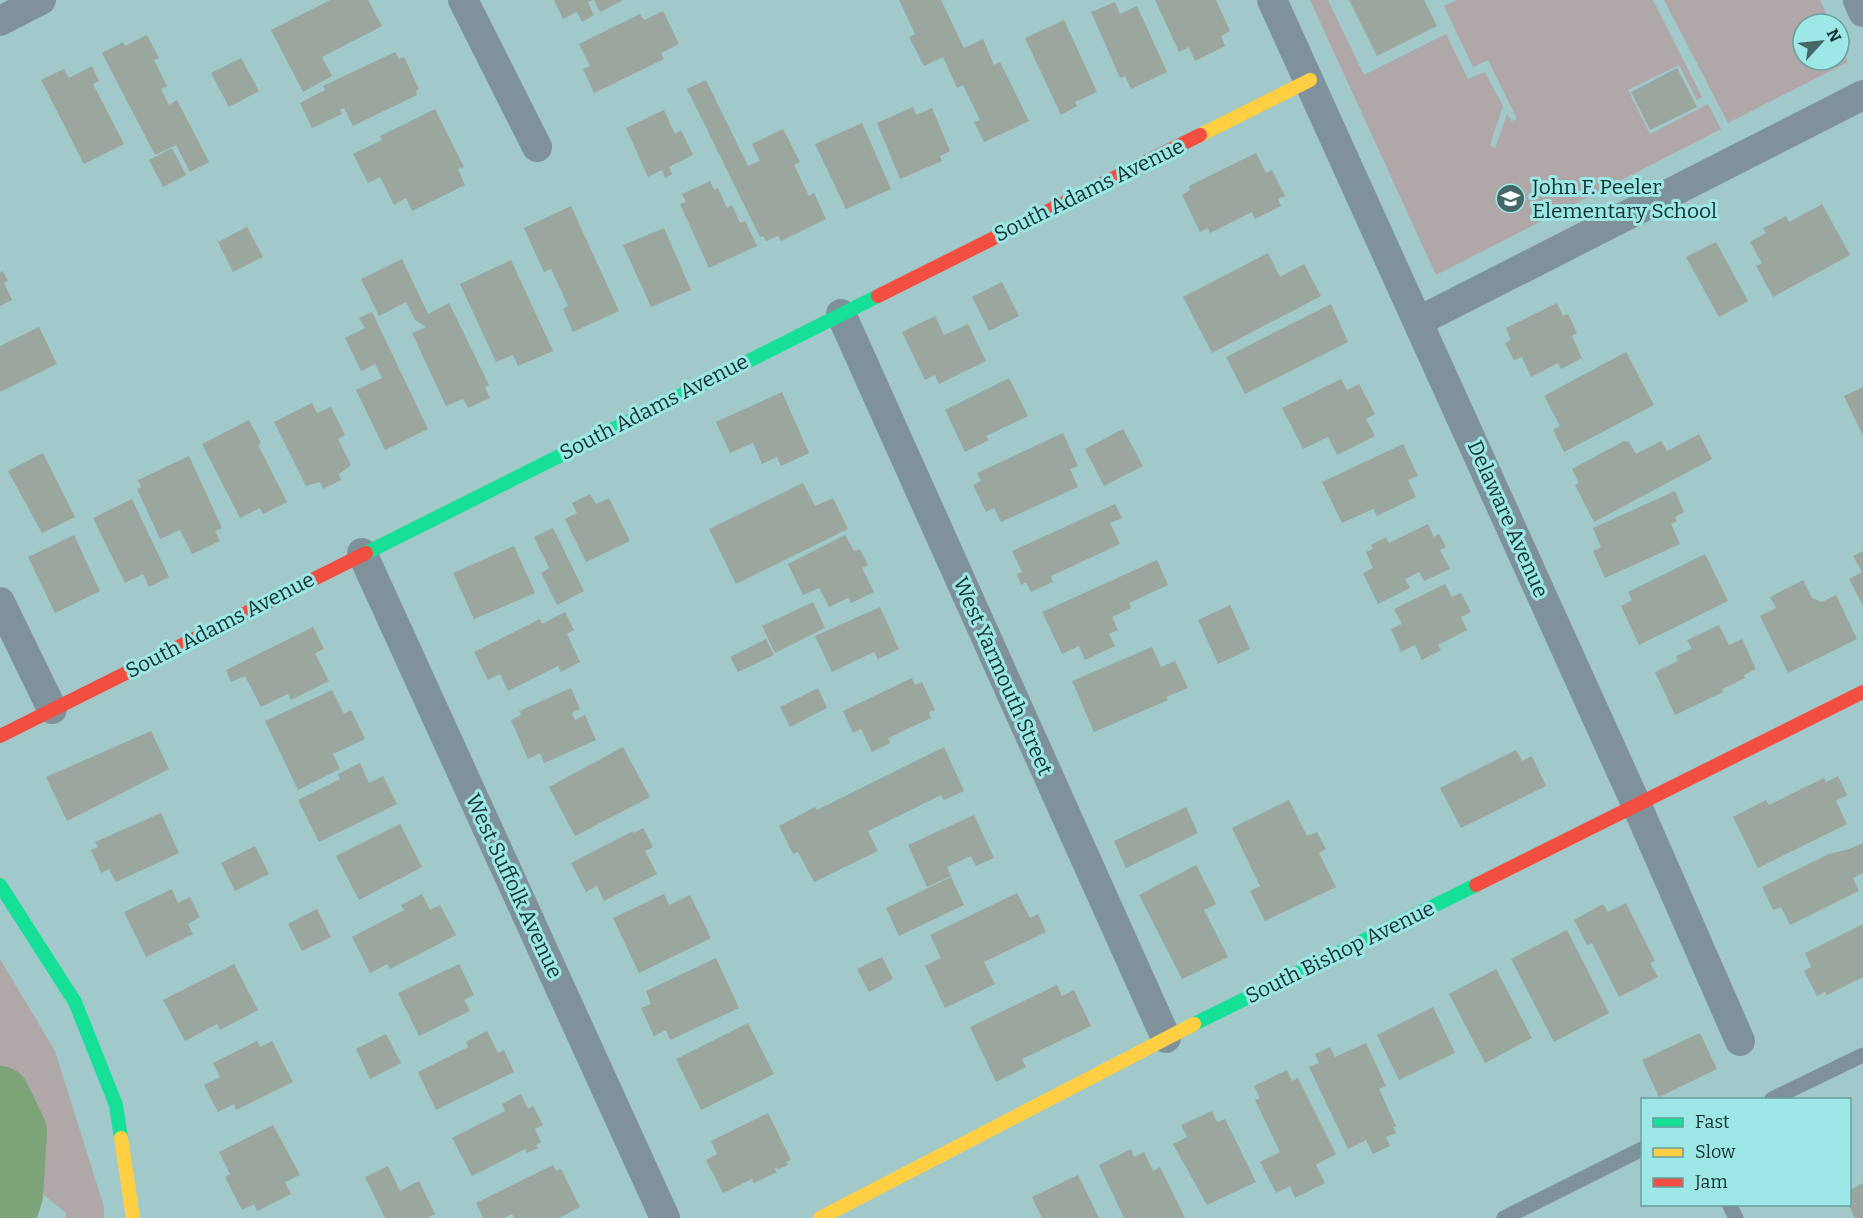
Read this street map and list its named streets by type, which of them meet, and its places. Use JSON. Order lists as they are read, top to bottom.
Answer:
{
  "streets": {
    "street": [
      "South Adams Avenue",
      "Delaware Avenue",
      "West Yarmouth Street",
      "West Suffolk Avenue",
      "South Bishop Avenue"
    ]
  },
  "crossings": [
    ["South Adams Avenue", "Delaware Avenue"],
    ["South Adams Avenue", "West Yarmouth Street"],
    ["South Adams Avenue", "West Suffolk Avenue"],
    ["Delaware Avenue", "South Bishop Avenue"],
    ["West Yarmouth Street", "South Bishop Avenue"]
  ],
  "places": {
    "school or university": ["John F. Peeler Elementary School"]
  },
  "legend": ["Fast", "Slow", "Jam"],
  "north": "top right"
}
